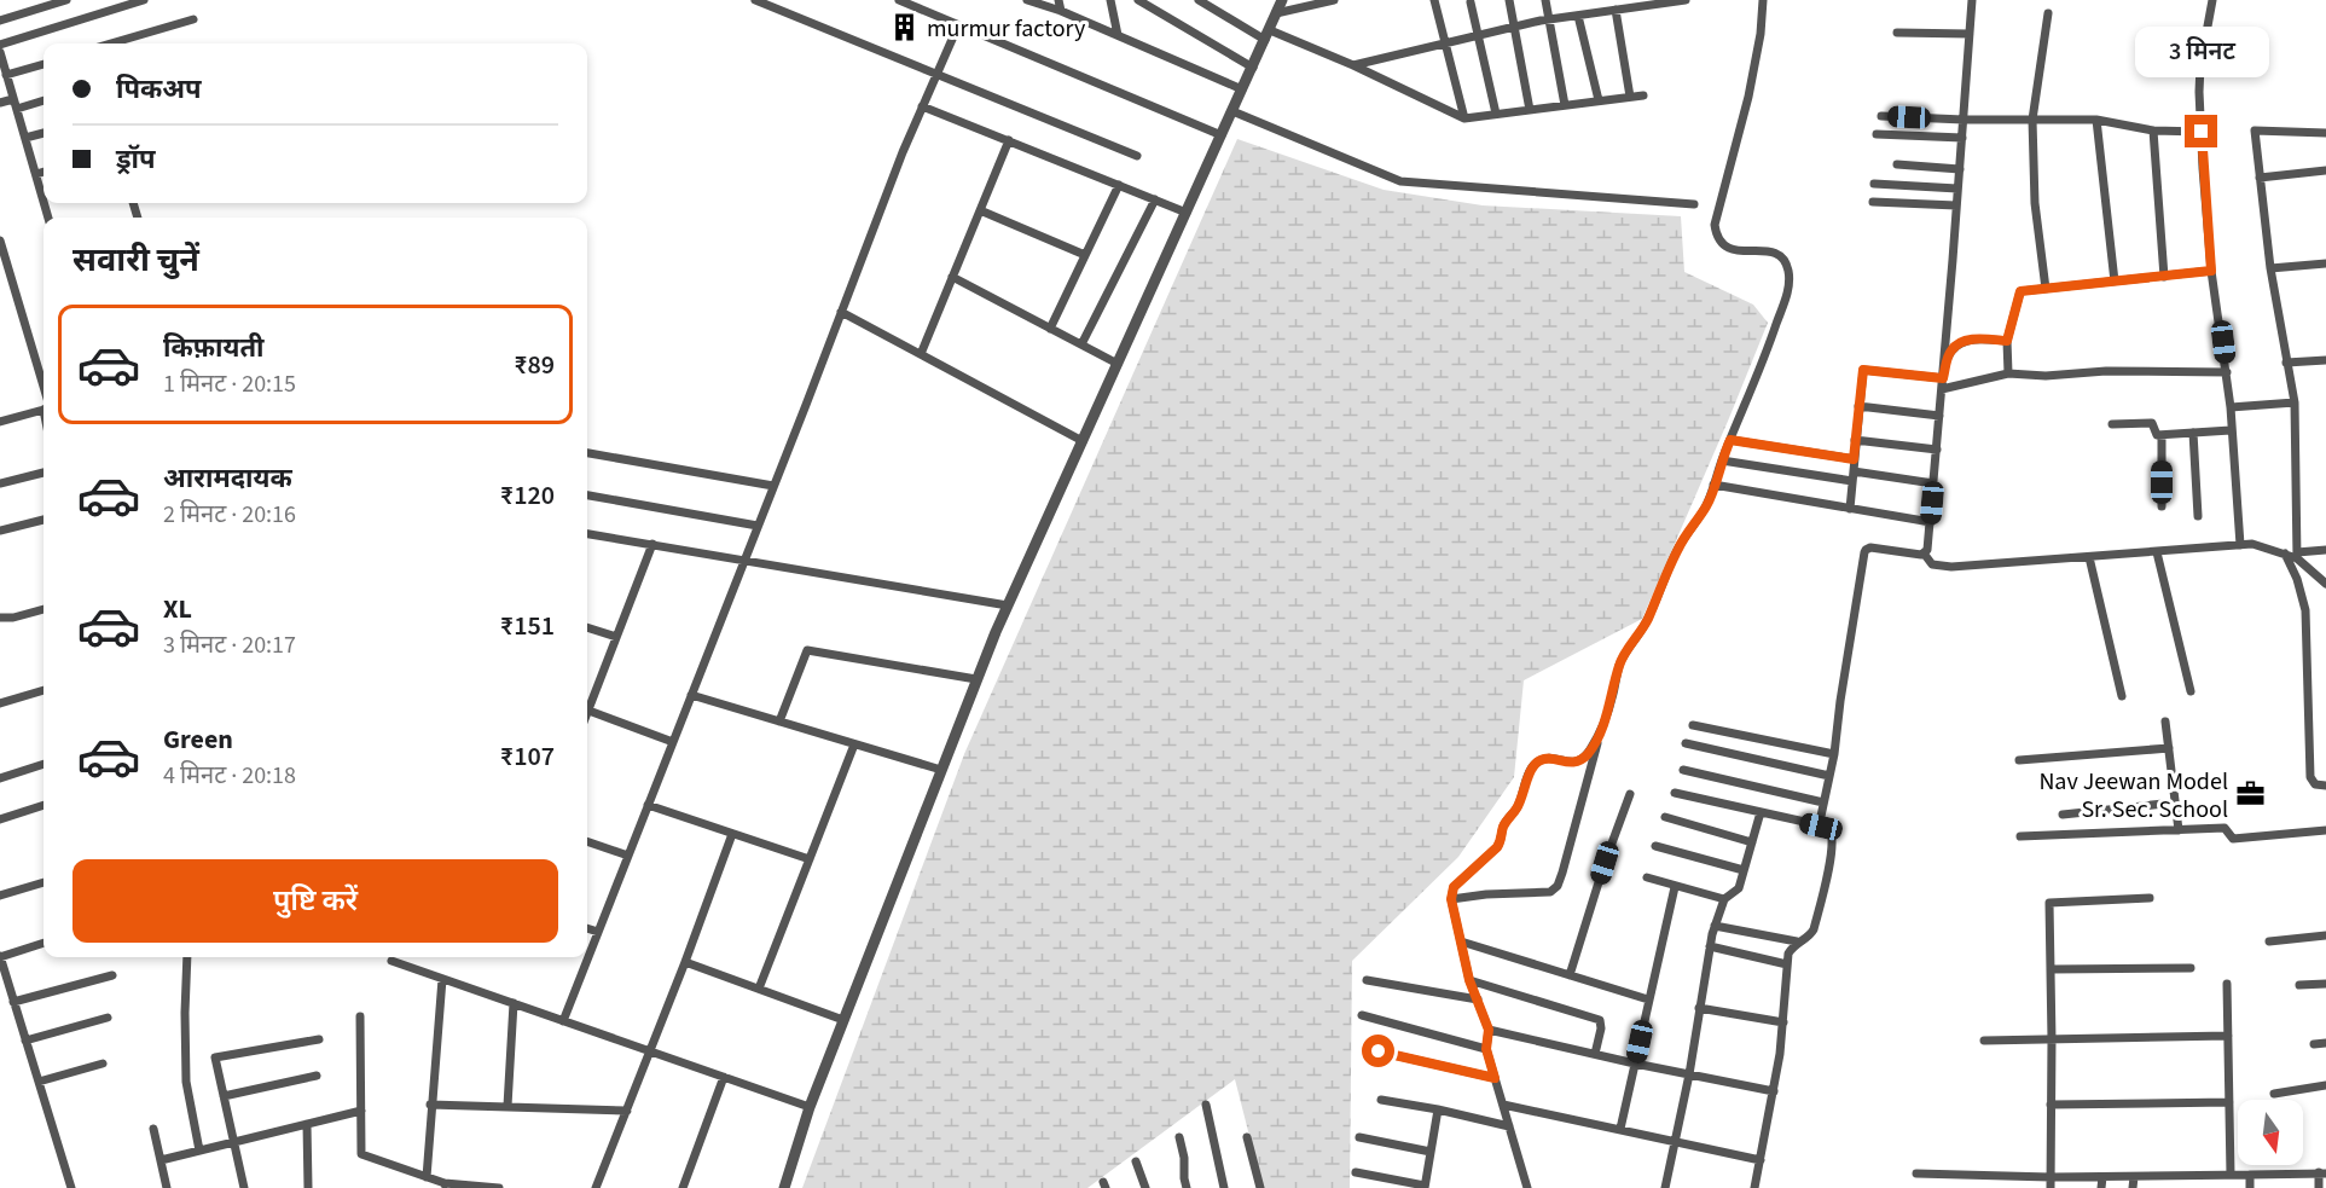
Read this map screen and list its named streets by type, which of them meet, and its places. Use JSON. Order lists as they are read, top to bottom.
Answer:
{
  "places": {
    "building": ["murmur factory"],
    "office": ["Nav Jeewan Model Sr. Sec. School"]
  },
  "north": "bottom",
  "page": {
    "bubble": "3 मिनट",
    "banner": ["पिकअप", "ड्रॉप"],
    "heading": "सवारी चुनें",
    "list": [
      {
        "name": "किफ़ायती",
        "note": "1 मिनट · 20:15",
        "value": "₹89"
      },
      {
        "name": "आरामदायक",
        "note": "2 मिनट · 20:16",
        "value": "₹120"
      },
      {
        "name": "XL",
        "note": "3 मिनट · 20:17",
        "value": "₹151"
      },
      {
        "name": "Green",
        "note": "4 मिनट · 20:18",
        "value": "₹107"
      }
    ],
    "buttons": "पुष्टि करें"
  }
}
